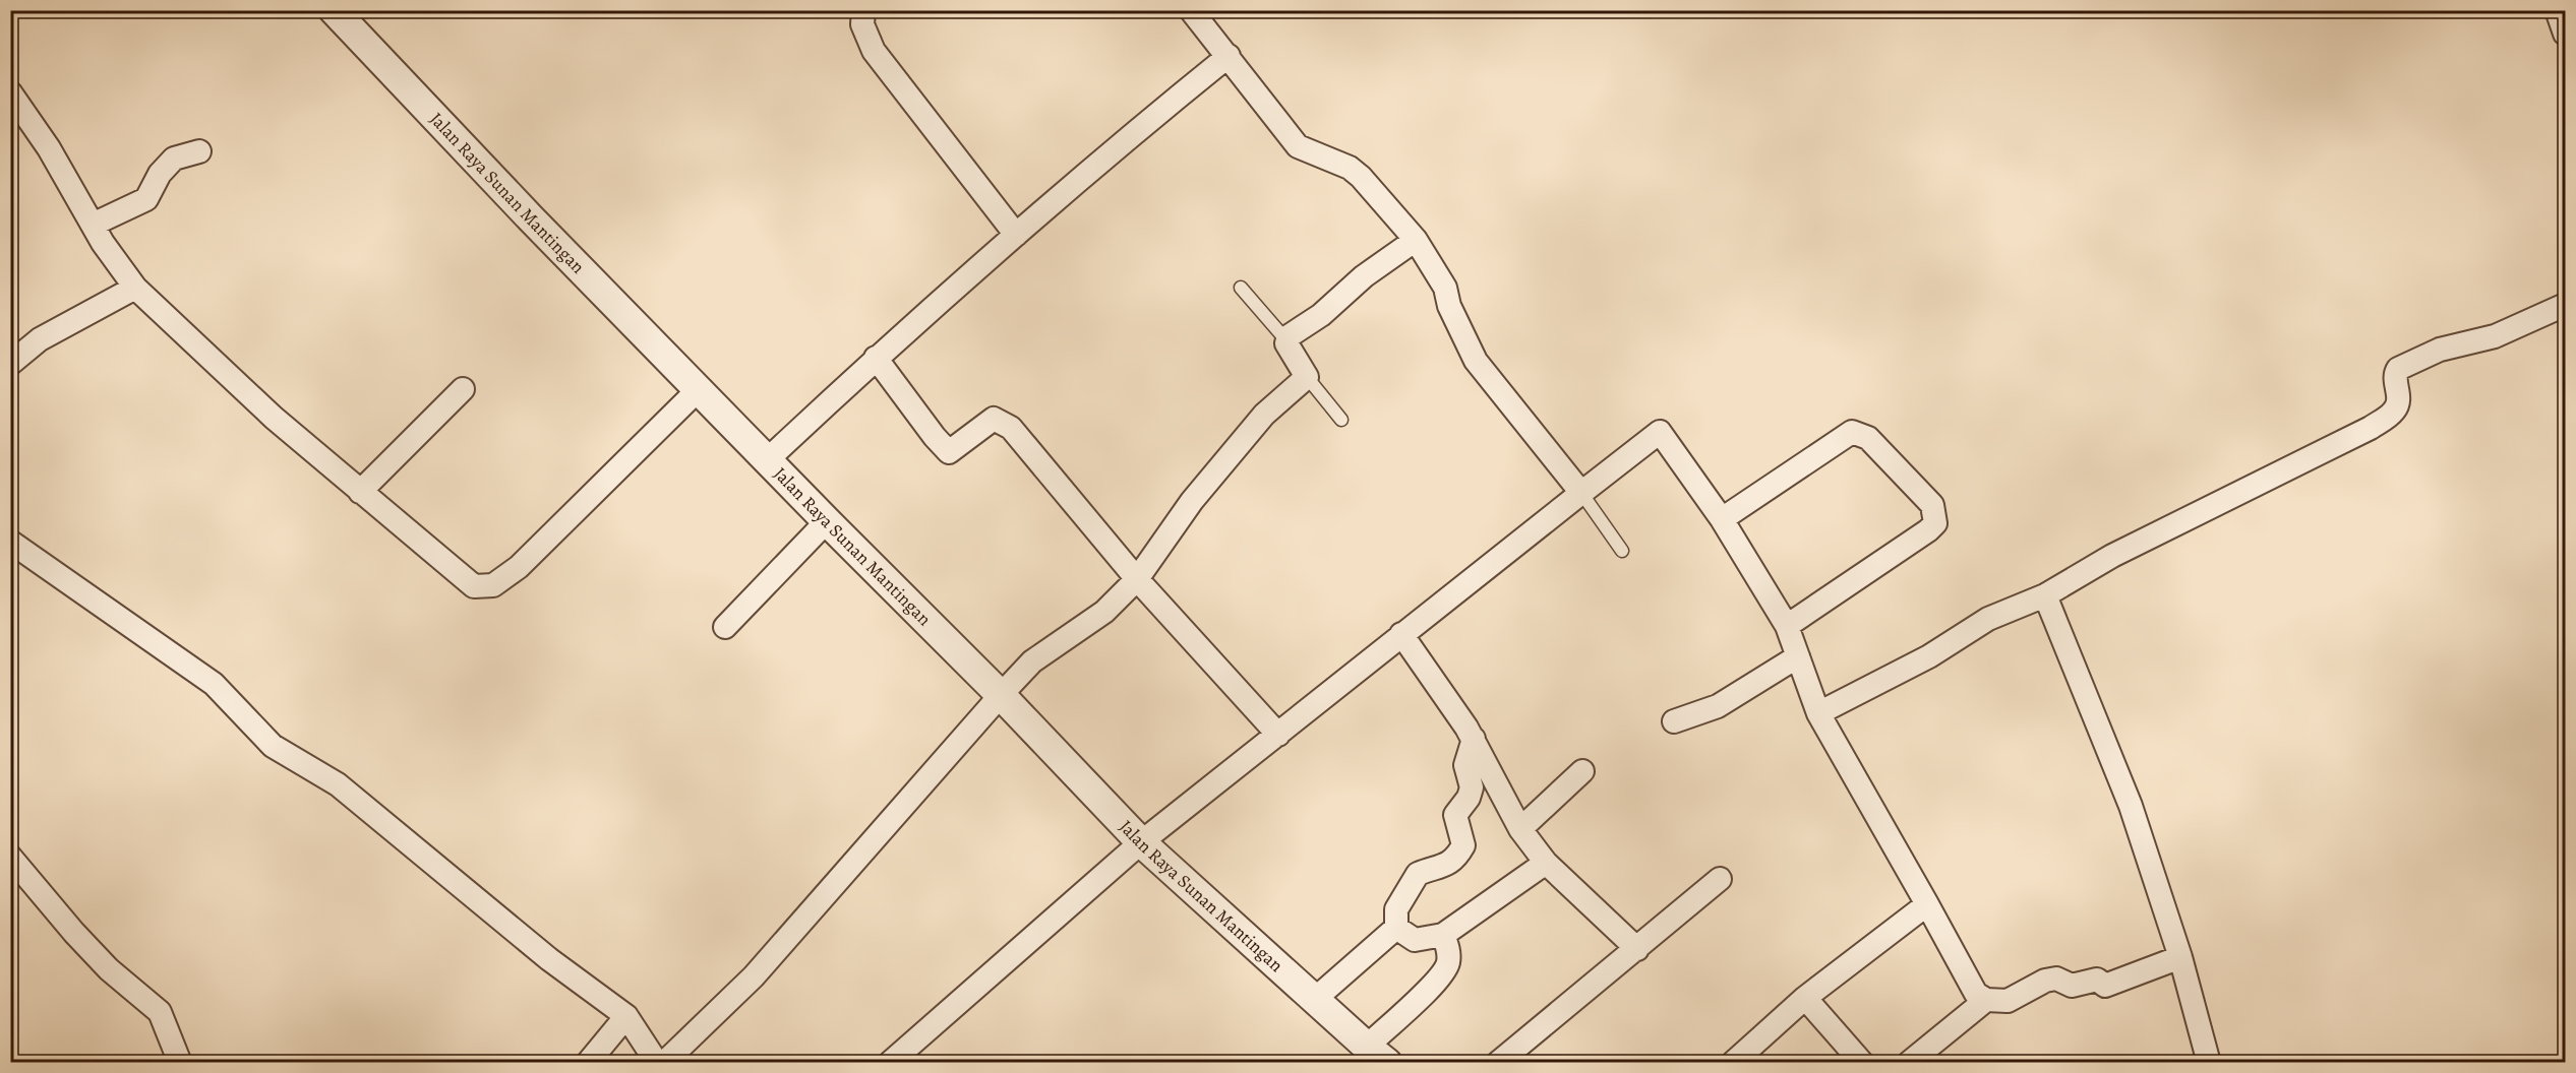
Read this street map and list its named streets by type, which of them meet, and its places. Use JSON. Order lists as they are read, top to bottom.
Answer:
{
  "streets": {
    "street": ["Jalan Raya Sunan Mantingan"]
  }
}
